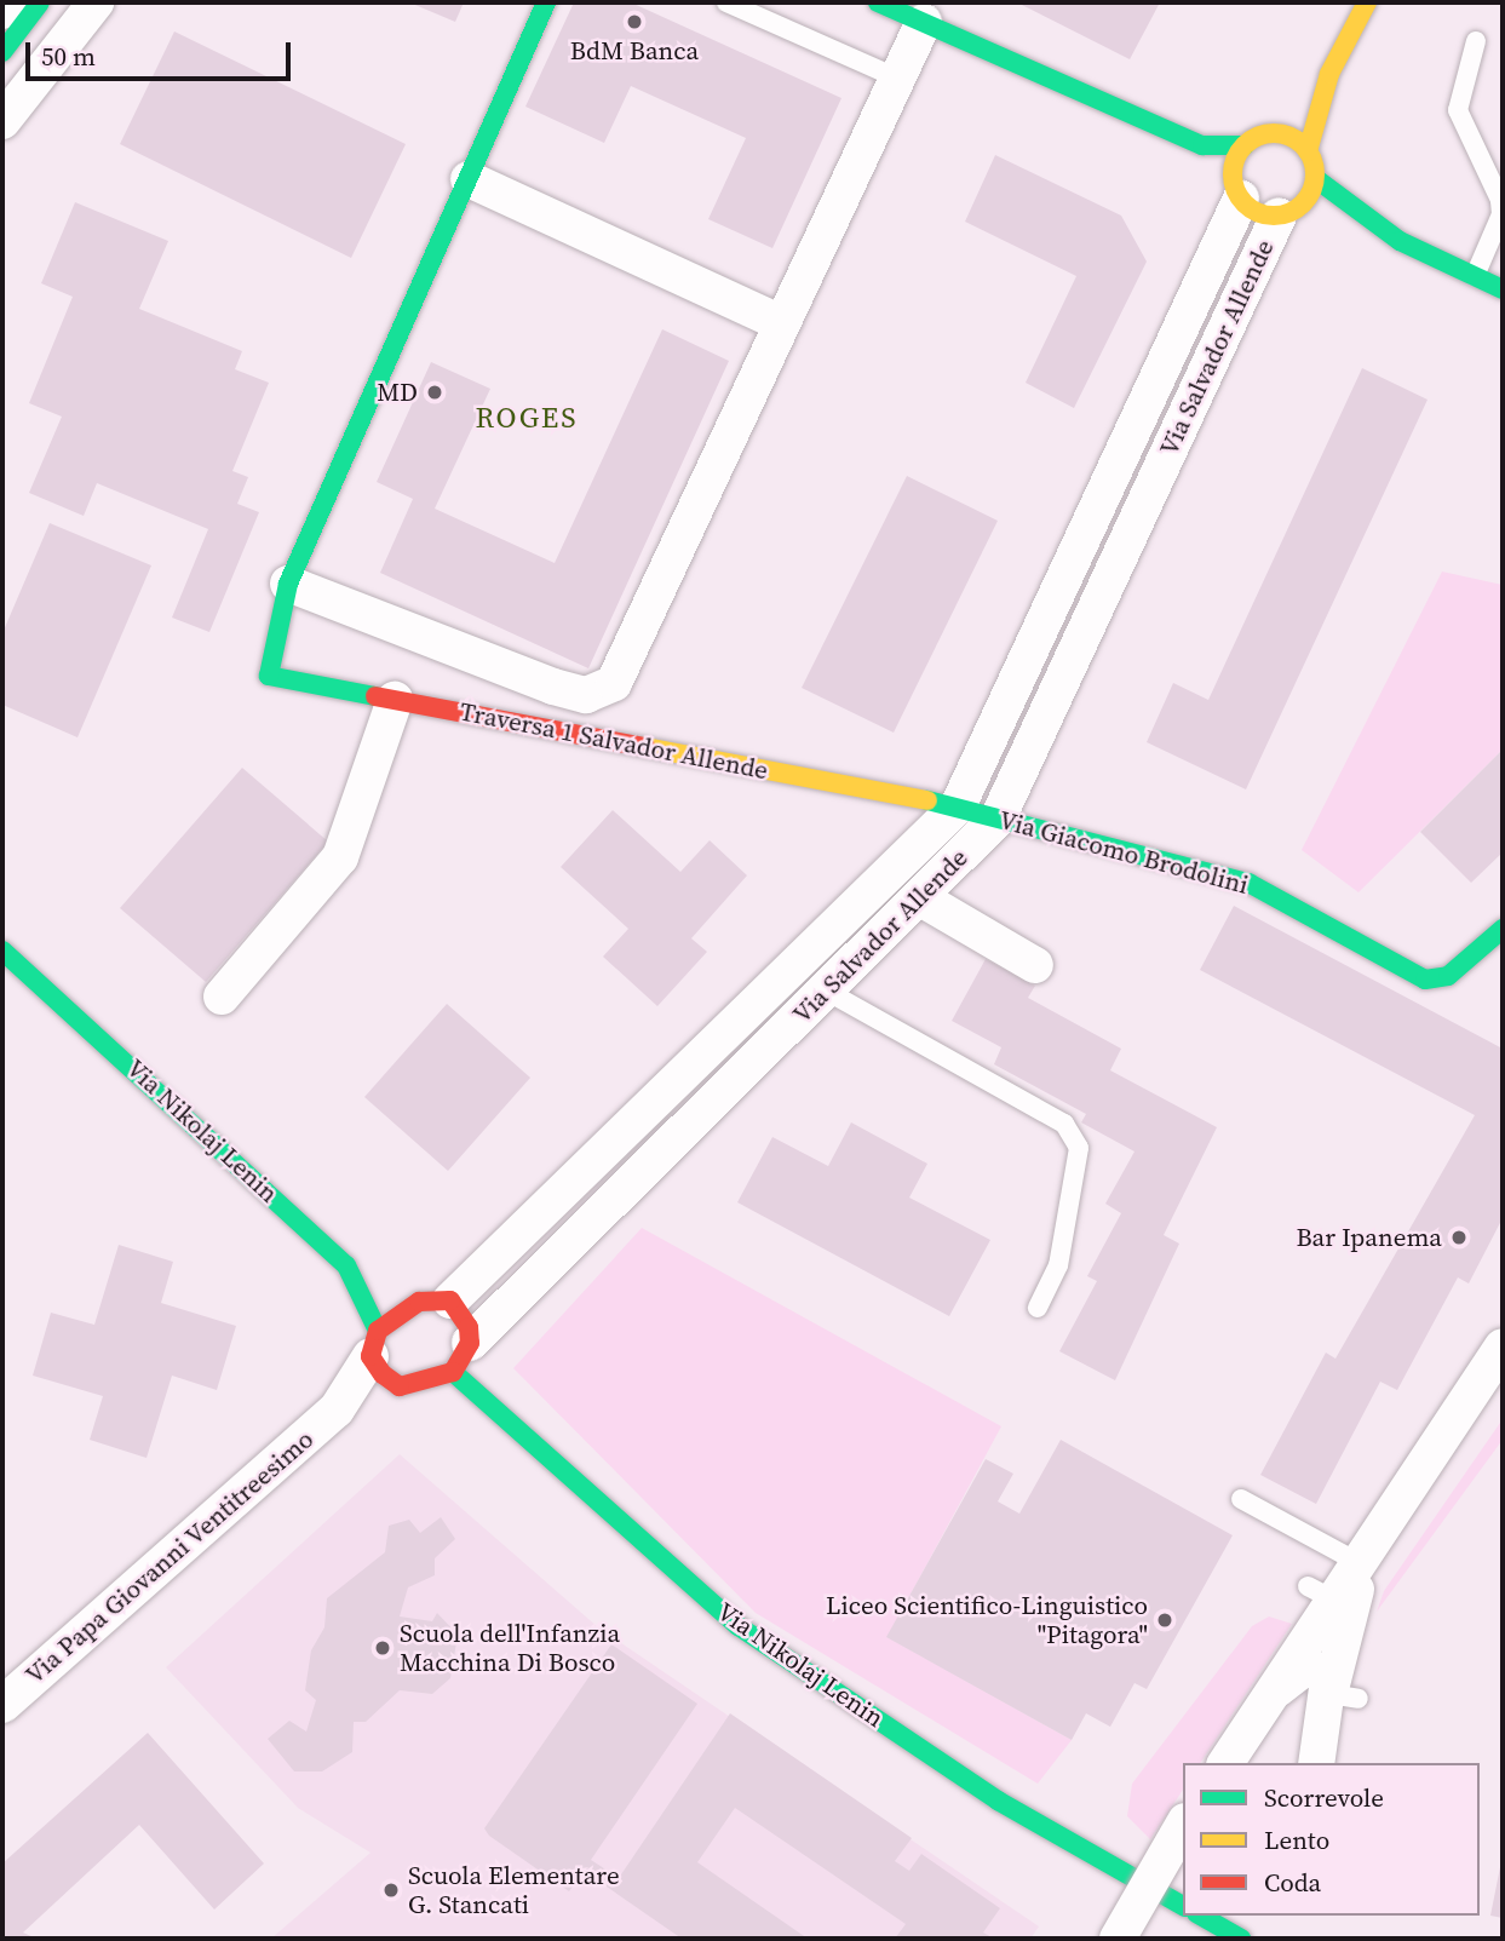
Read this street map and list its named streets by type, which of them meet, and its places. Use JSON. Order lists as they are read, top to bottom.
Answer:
{
  "streets": {
    "main road": ["Traversa 1 Salvador Allende", "Via Giacomo Brodolini", "Via Nikolaj Lenin"],
    "street": ["Via Salvador Allende", "Via Papa Giovanni Ventitreesimo"]
  },
  "crossings": [
    ["Via Salvador Allende", "Traversa 1 Salvador Allende"],
    ["Via Salvador Allende", "Via Giacomo Brodolini"],
    ["Via Salvador Allende", "Via Nikolaj Lenin"],
    ["Traversa 1 Salvador Allende", "Via Giacomo Brodolini"],
    ["Via Nikolaj Lenin", "Via Papa Giovanni Ventitreesimo"]
  ],
  "districts": ["ROGES"],
  "places": [
    "BdM Banca",
    "MD",
    "Bar Ipanema",
    "Liceo Scientifico-Linguistico \"Pitagora\"",
    "Scuola dell'Infanzia Macchina Di Bosco",
    "Scuola Elementare G. Stancati"
  ],
  "legend": ["Scorrevole", "Lento", "Coda"],
  "scale_bar": "50 m"
}
